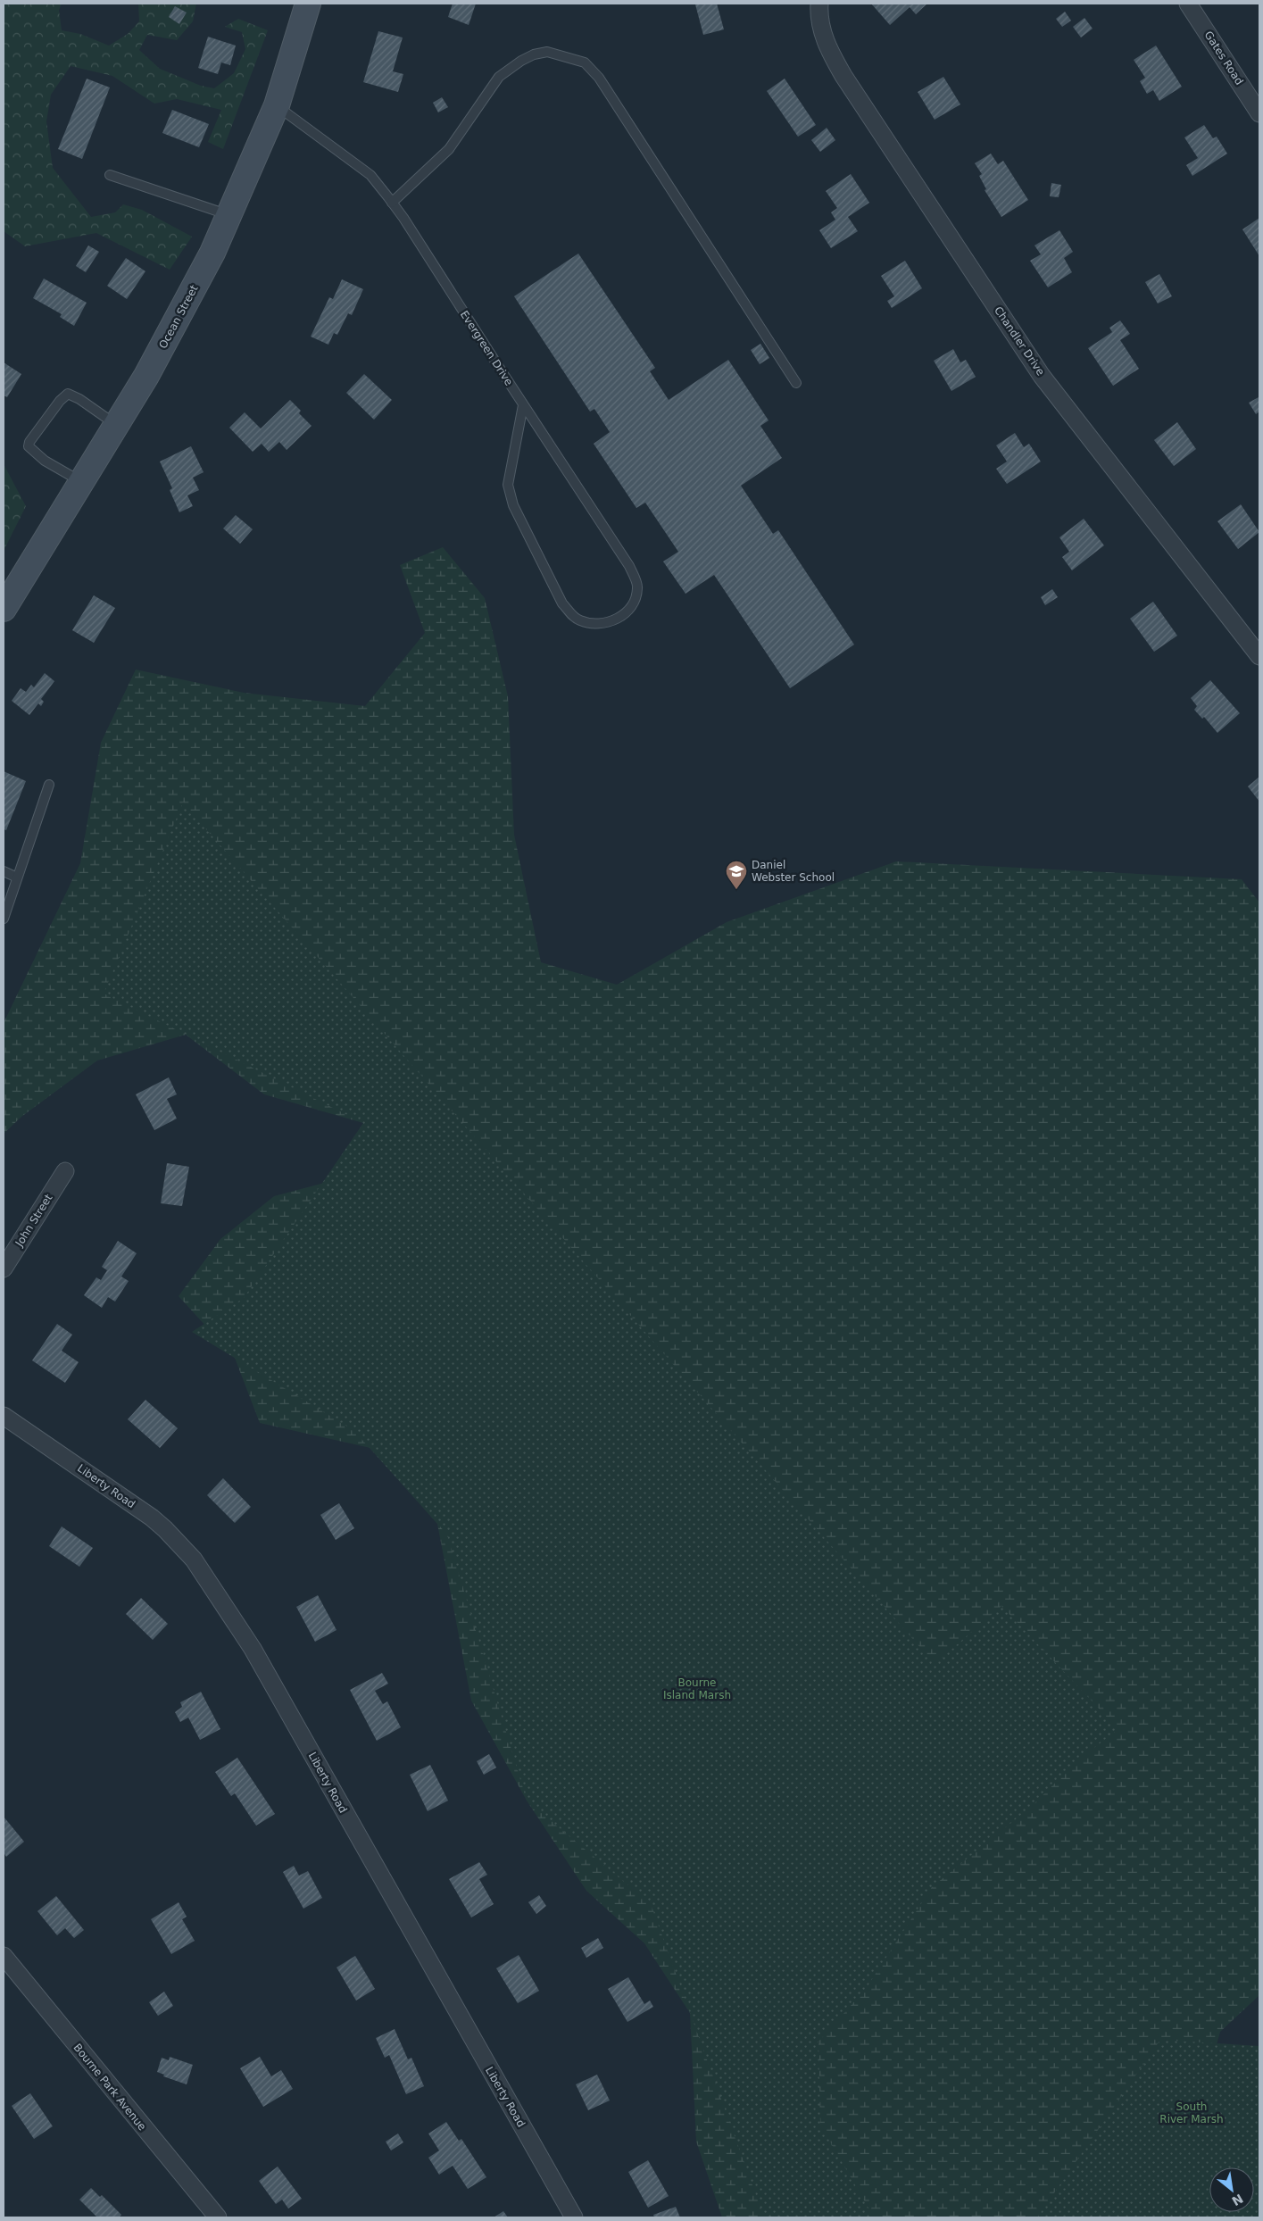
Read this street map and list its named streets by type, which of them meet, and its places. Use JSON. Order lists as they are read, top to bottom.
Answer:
{
  "streets": {
    "main road": ["Ocean Street"],
    "street": [
      "Gates Road",
      "Chandler Drive",
      "John Street",
      "Liberty Road",
      "Bourne Park Avenue"
    ],
    "lane": ["Evergreen Drive"]
  },
  "crossings": [
    ["Ocean Street", "Evergreen Drive"]
  ],
  "parks": ["Bourne Island Marsh", "South River Marsh"],
  "places": {
    "school or university": ["Daniel Webster School"]
  },
  "north": "bottom right"
}
